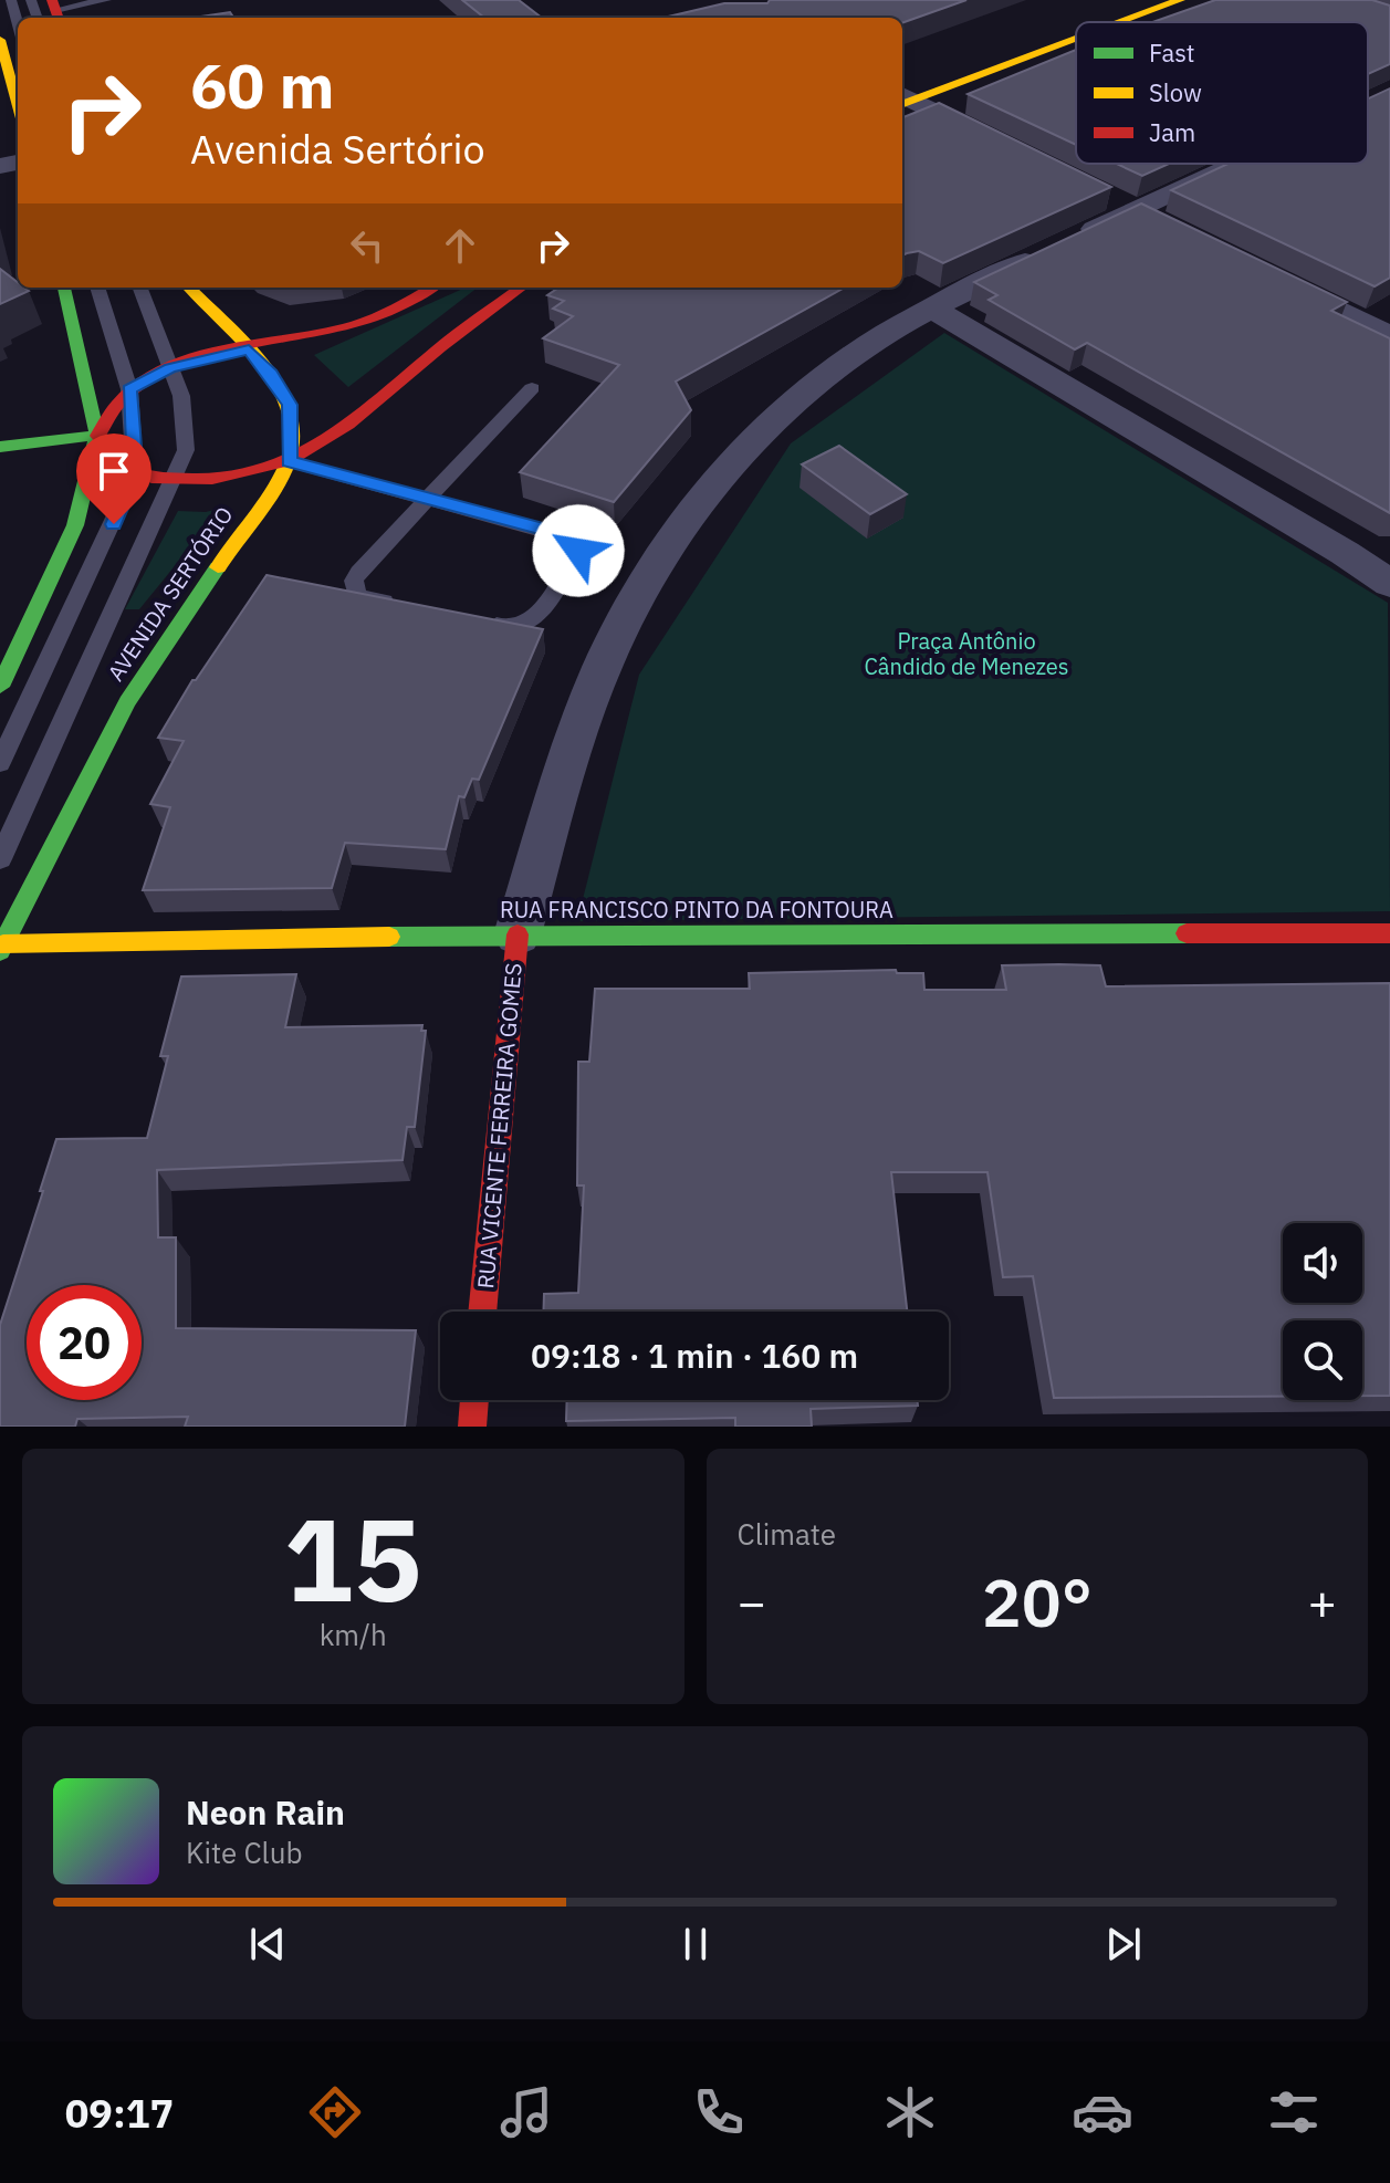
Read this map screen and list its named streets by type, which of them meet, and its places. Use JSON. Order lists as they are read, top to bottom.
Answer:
{
  "streets": {
    "street": ["AVENIDA SERTÓRIO", "RUA FRANCISCO PINTO DA FONTOURA", "RUA VICENTE FERREIRA GOMES"]
  },
  "crossings": [
    ["AVENIDA SERTÓRIO", "RUA FRANCISCO PINTO DA FONTOURA"],
    ["RUA FRANCISCO PINTO DA FONTOURA", "RUA VICENTE FERREIRA GOMES"]
  ],
  "parks": ["Praça Antônio Cândido de Menezes"],
  "legend": ["Fast", "Slow", "Jam"],
  "page": {
    "turn": ["60 m", "Avenida Sertório"],
    "limit": "20",
    "trip": "09:18 · 1 min · 160 m",
    "tile": [
      ["15", "km/h"],
      "Climate"
    ],
    "heat": ["−", "20°", "+"],
    "song": ["Neon Rain", "Kite Club"],
    "tabs": "09:17"
  }
}
